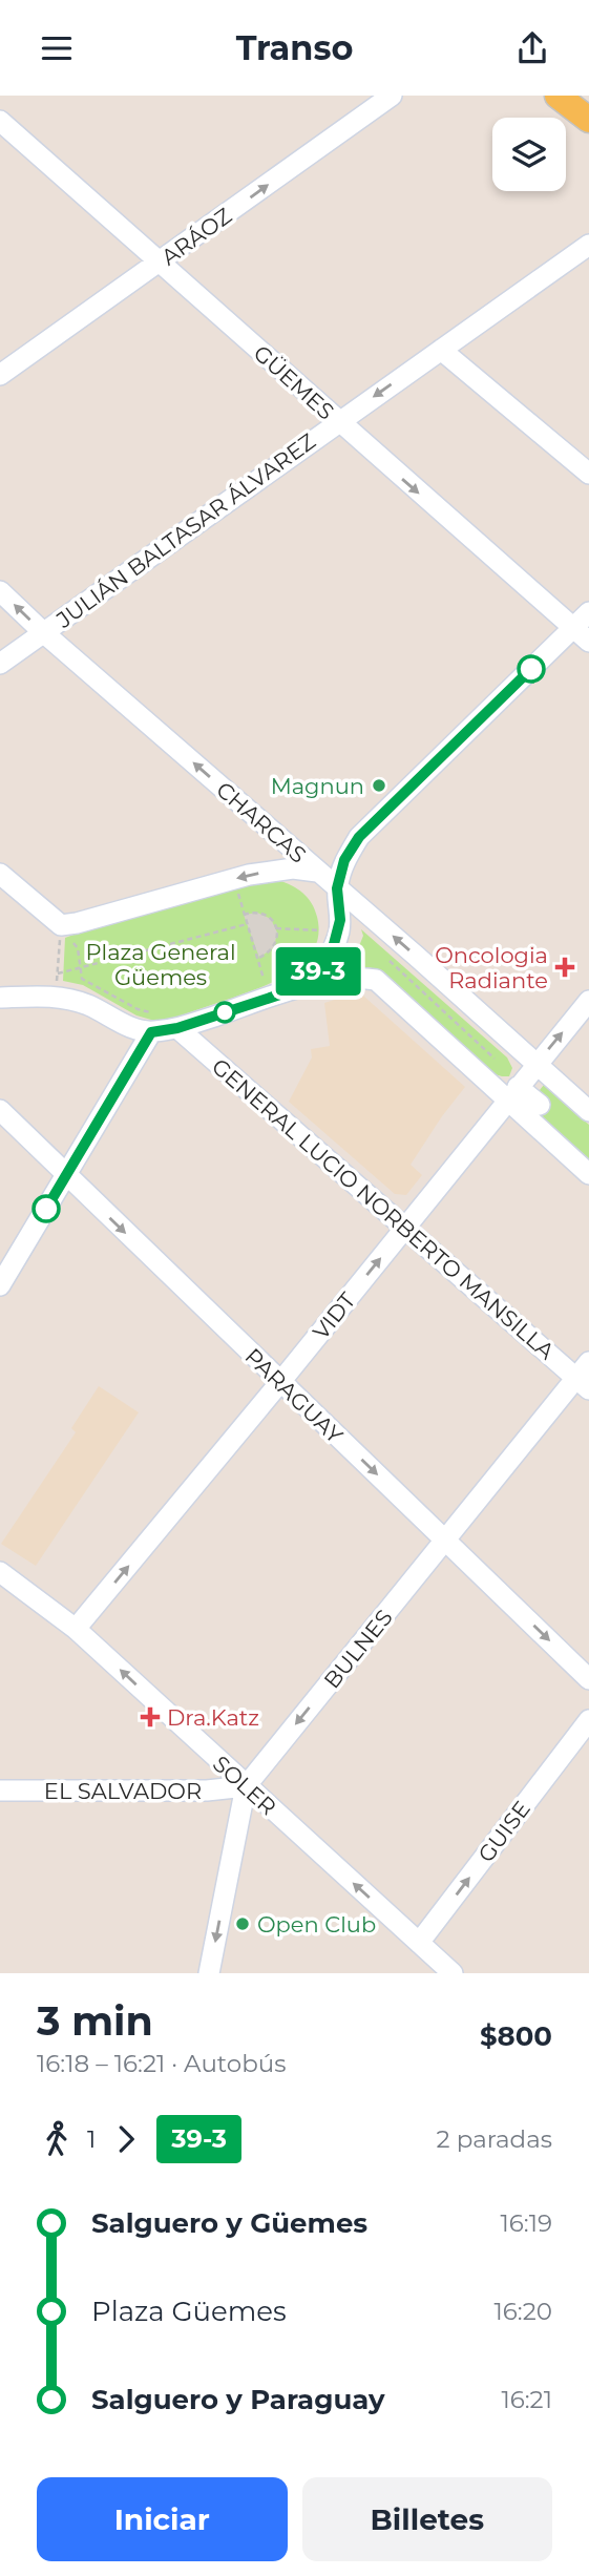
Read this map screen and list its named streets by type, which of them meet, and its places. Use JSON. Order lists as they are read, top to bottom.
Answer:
{
  "streets": {
    "street": [
      "ARÁOZ",
      "GÜEMES",
      "JULIÁN BALTASAR ÁLVAREZ",
      "CHARCAS",
      "GENERAL LUCIO NORBERTO MANSILLA",
      "VIDT",
      "PARAGUAY",
      "BULNES",
      "SOLER",
      "EL SALVADOR",
      "GUISE"
    ]
  },
  "crossings": [
    ["ARÁOZ", "GÜEMES"],
    ["GÜEMES", "JULIÁN BALTASAR ÁLVAREZ"],
    ["JULIÁN BALTASAR ÁLVAREZ", "CHARCAS"],
    ["CHARCAS", "VIDT"],
    ["GENERAL LUCIO NORBERTO MANSILLA", "VIDT"],
    ["GENERAL LUCIO NORBERTO MANSILLA", "BULNES"],
    ["VIDT", "PARAGUAY"],
    ["VIDT", "SOLER"],
    ["PARAGUAY", "BULNES"],
    ["BULNES", "SOLER"],
    ["BULNES", "EL SALVADOR"],
    ["SOLER", "EL SALVADOR"],
    ["SOLER", "GUISE"]
  ],
  "one_way": [
    "ARÁOZ",
    "CHARCAS",
    "VIDT",
    "PARAGUAY",
    "BULNES",
    "SOLER",
    "GUISE"
  ],
  "parks": ["Plaza General Güemes"],
  "places": {
    "other": ["Magnun", "Open Club"],
    "health": ["Oncologia Radiante", "Dra.Katz"]
  },
  "lines": ["bus line 39-3"],
  "page": {
    "header": "Transo",
    "on_map": "39-3",
    "heading": ["3 min", "16:18 – 16:21 · Autobús", "$800"],
    "legs": ["1", "39-3", "2 paradas"],
    "list": [
      {
        "name": "Salguero y Güemes",
        "value": "16:19"
      },
      {
        "name": "Plaza Güemes",
        "value": "16:20"
      },
      {
        "name": "Salguero y Paraguay",
        "value": "16:21"
      }
    ],
    "buttons": ["Iniciar", "Billetes"]
  }
}
